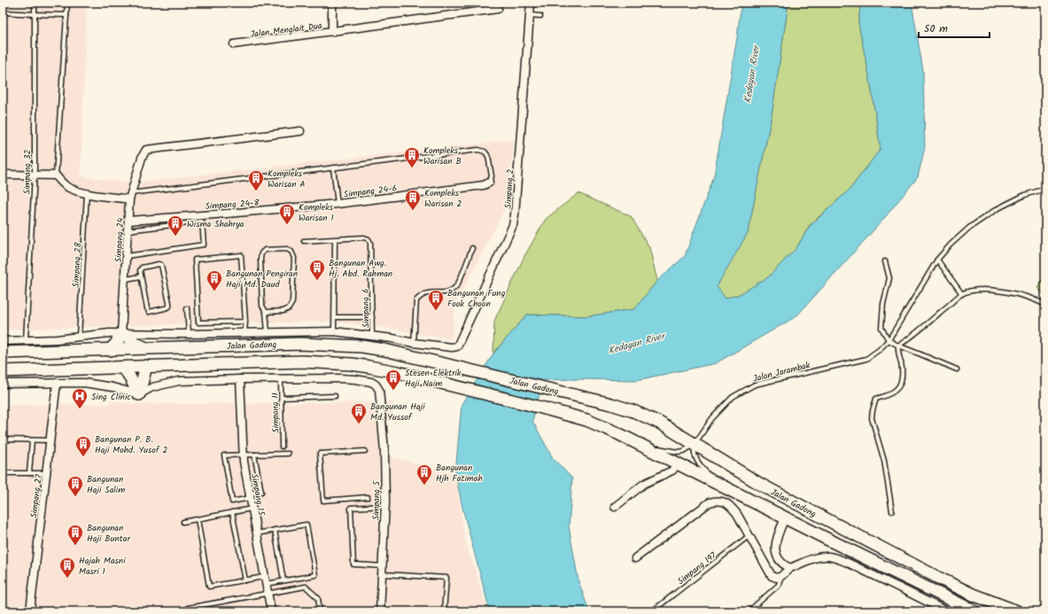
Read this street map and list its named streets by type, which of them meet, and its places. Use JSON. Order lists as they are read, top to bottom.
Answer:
{
  "streets": {
    "main road": ["Jalan Gadong"],
    "street": [
      "Jalan Menglait Dua",
      "Simpang 2",
      "Simpang 24-6",
      "Simpang 24-8",
      "Simpang 24",
      "Simpang 15",
      "Simpang 27",
      "Simpang 5"
    ],
    "lane": [
      "Simpang 32",
      "Simpang 28",
      "Simpang 6",
      "Jalan Jarambak",
      "Simpang 11",
      "Simpang 197"
    ]
  },
  "crossings": [
    ["Simpang 24-6", "Simpang 24-8"],
    ["Simpang 24-6", "Simpang 24"],
    ["Simpang 24-8", "Simpang 24"],
    ["Jalan Gadong", "Jalan Jarambak"],
    ["Simpang 11", "Simpang 5"]
  ],
  "water": ["Kedayan River"],
  "places": {
    "building": [
      "Kompleks Warisan B",
      "Kompleks Warisan A",
      "Kompleks Warisan 2",
      "Kompleks Warisan 1",
      "Wisma Shahrya",
      "Bangunan Awg. Hj. Abd. Rahman",
      "Bangunan Pengiran Haji Md. Daud",
      "Bangunan Fung Fook Choon",
      "Stesen Elektrik Haji Naim",
      "Bangunan Haji Md. Yussof",
      "Bangunan P. B. Haji Mohd. Yusof 2",
      "Bangunan Hjh Fatimah",
      "Bangunan Haji Salim",
      "Bangunan Haji Buntar",
      "Hajah Masni Masri 1"
    ],
    "hospital": ["Sing Clinic"]
  },
  "scale_bar": "50 m"
}
